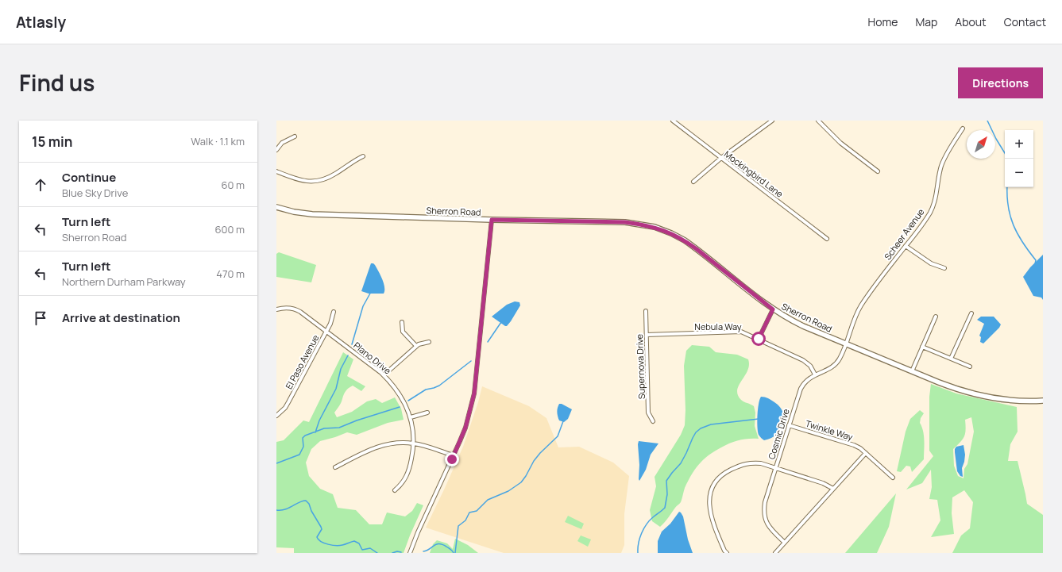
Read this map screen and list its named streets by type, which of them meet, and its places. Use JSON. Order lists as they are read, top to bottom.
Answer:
{
  "streets": {
    "main road": ["Sherron Road"],
    "street": [
      "Mockingbird Lane",
      "Scheer Avenue",
      "Nebula Way",
      "Plano Drive",
      "El Paso Avenue",
      "Supernova Drive",
      "Twinkle Way",
      "Cosmic Drive"
    ]
  },
  "crossings": [
    ["Sherron Road", "Scheer Avenue"],
    ["Sherron Road", "Cosmic Drive"],
    ["Scheer Avenue", "Cosmic Drive"],
    ["Nebula Way", "Supernova Drive"],
    ["Nebula Way", "Cosmic Drive"],
    ["Plano Drive", "El Paso Avenue"],
    ["Twinkle Way", "Cosmic Drive"]
  ],
  "north": "top right",
  "page": {
    "header": "Atlasly",
    "nav": [
      "Home",
      "Map",
      "About",
      "Contact"
    ],
    "title": "Find us",
    "buttons": "Directions",
    "heading": ["15 min", "Walk · 1.1 km"],
    "map_buttons": ["+", "−"],
    "list": [
      ["Continue", "Blue Sky Drive", "60 m"],
      ["Turn left", "Sherron Road", "600 m"],
      ["Turn left", "Northern Durham Parkway", "470 m"],
      "Arrive at destination"
    ]
  }
}
